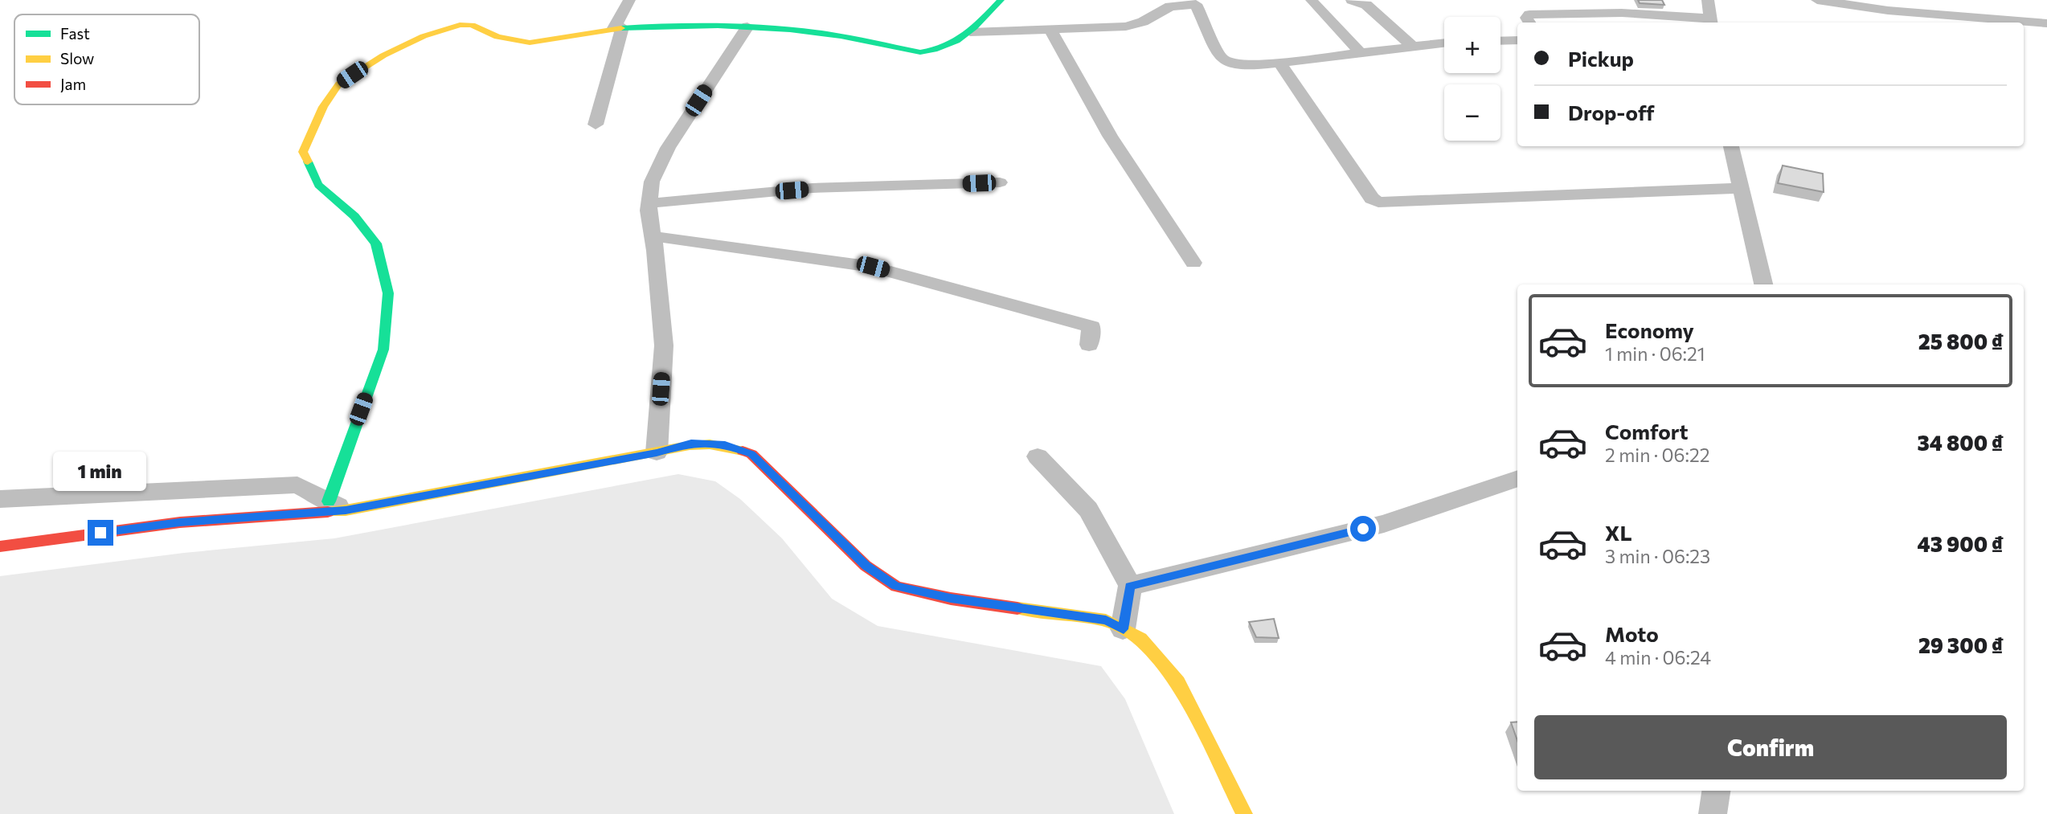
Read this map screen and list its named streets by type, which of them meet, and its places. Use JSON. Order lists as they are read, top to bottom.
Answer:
{
  "legend": ["Fast", "Slow", "Jam"],
  "page": {
    "map_buttons": ["+", "−"],
    "banner": ["Pickup", "Drop-off"],
    "list": [
      {
        "name": "Economy",
        "note": "1 min · 06:21",
        "value": "25 800 ₫"
      },
      {
        "name": "Comfort",
        "note": "2 min · 06:22",
        "value": "34 800 ₫"
      },
      {
        "name": "XL",
        "note": "3 min · 06:23",
        "value": "43 900 ₫"
      },
      {
        "name": "Moto",
        "note": "4 min · 06:24",
        "value": "29 300 ₫"
      }
    ],
    "bubble": "1 min",
    "buttons": "Confirm"
  }
}
